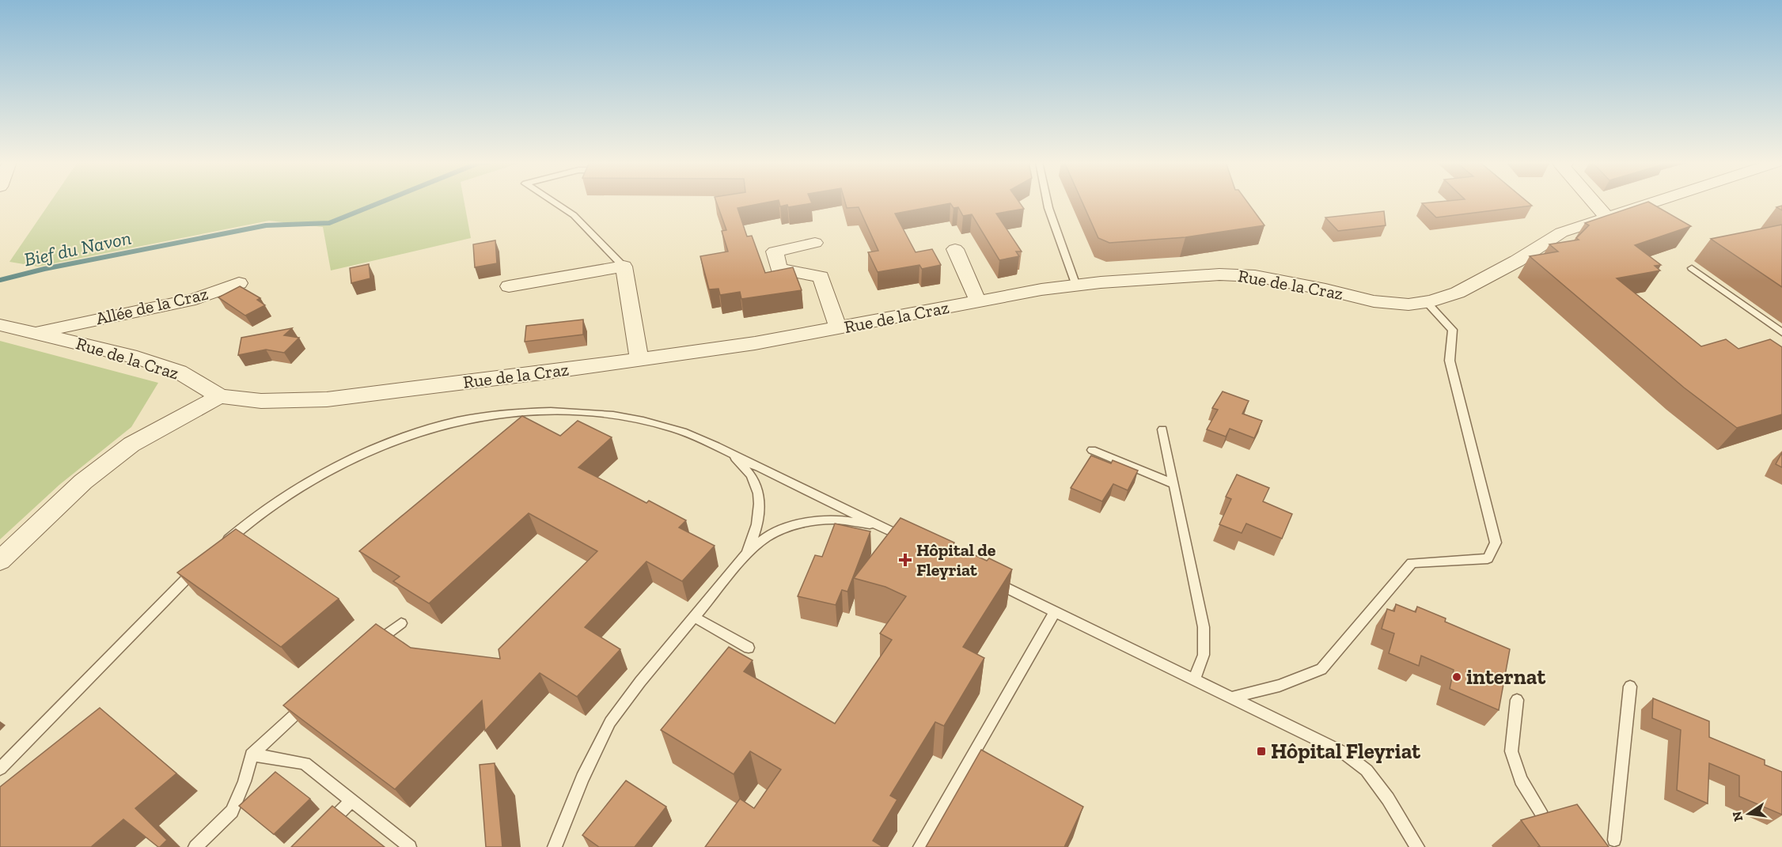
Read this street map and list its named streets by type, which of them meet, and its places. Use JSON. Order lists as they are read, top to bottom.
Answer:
{
  "streets": {
    "street": ["Rue de la Craz", "Allée de la Craz"]
  },
  "crossings": [
    ["Rue de la Craz", "Allée de la Craz"]
  ],
  "water": ["Bief du Navon"],
  "places": {
    "health": ["Hôpital de Fleyriat"],
    "other": ["internat"],
    "transit": ["Hôpital Fleyriat"]
  },
  "north": "left"
}
